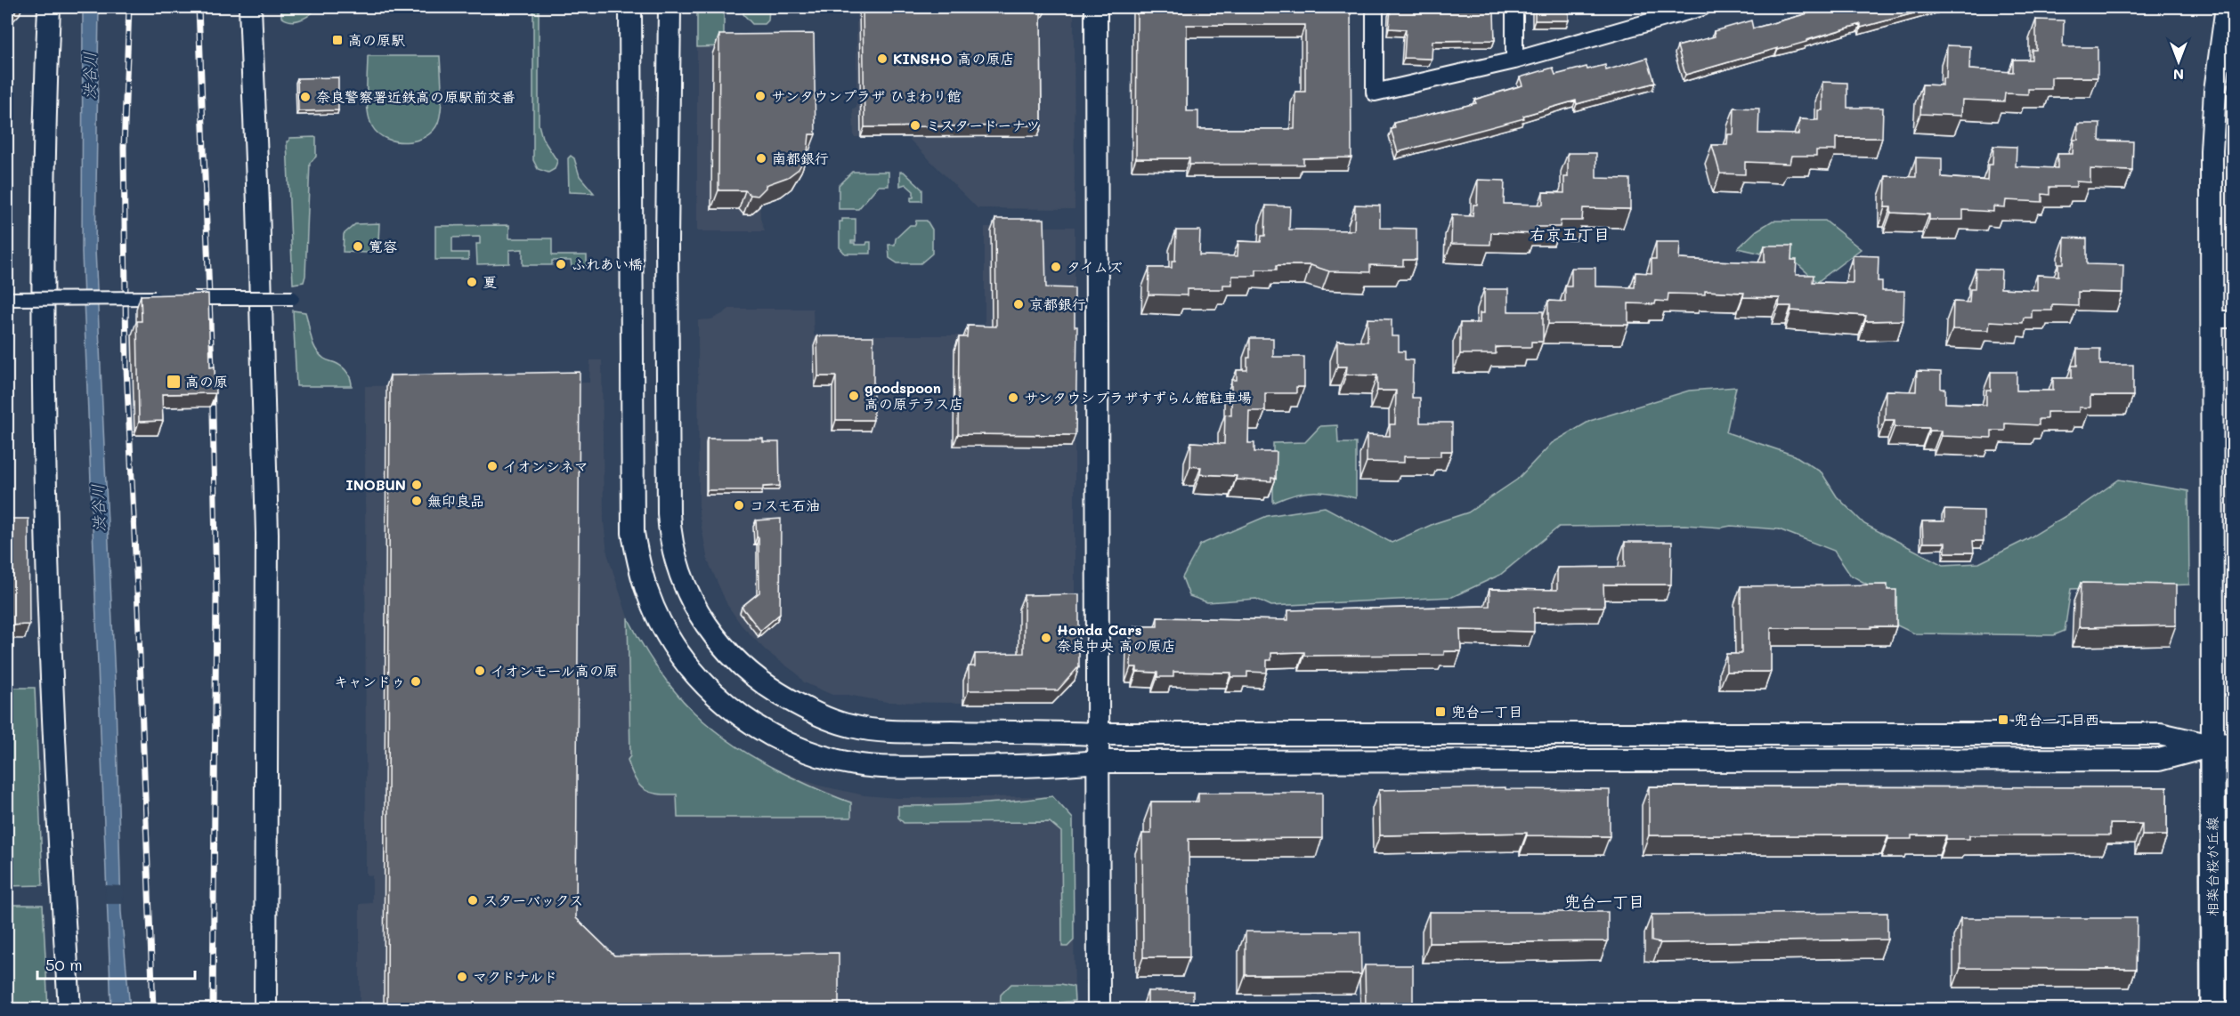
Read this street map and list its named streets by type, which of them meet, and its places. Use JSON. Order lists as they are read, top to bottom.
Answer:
{
  "streets": {
    "main road": ["相楽台桜が丘線"]
  },
  "districts": ["右京五丁目", "兜台一丁目"],
  "water": ["渋谷川"],
  "places": {
    "transit": [
      "高の原駅",
      "高の原",
      "兜台一丁目",
      "兜台一丁目西"
    ],
    "other": [
      "KINSHO 高の原店",
      "サンタウンプラザ ひまわり館",
      "奈良警察署近鉄高の原駅前交番",
      "ミスタードーナツ",
      "南都銀行",
      "寛容",
      "ふれあい橋",
      "タイムズ",
      "夏",
      "京都銀行",
      "goodspoon 高の原テラス店",
      "サンタウンプラザすずらん館駐車場",
      "イオンシネマ",
      "INOBUN",
      "無印良品",
      "コスモ石油",
      "Honda Cars 奈良中央 高の原店",
      "イオンモール高の原",
      "キャンドゥ",
      "スターバックス",
      "マクドナルド"
    ]
  },
  "scale_bar": "50 m",
  "north": "bottom"
}
